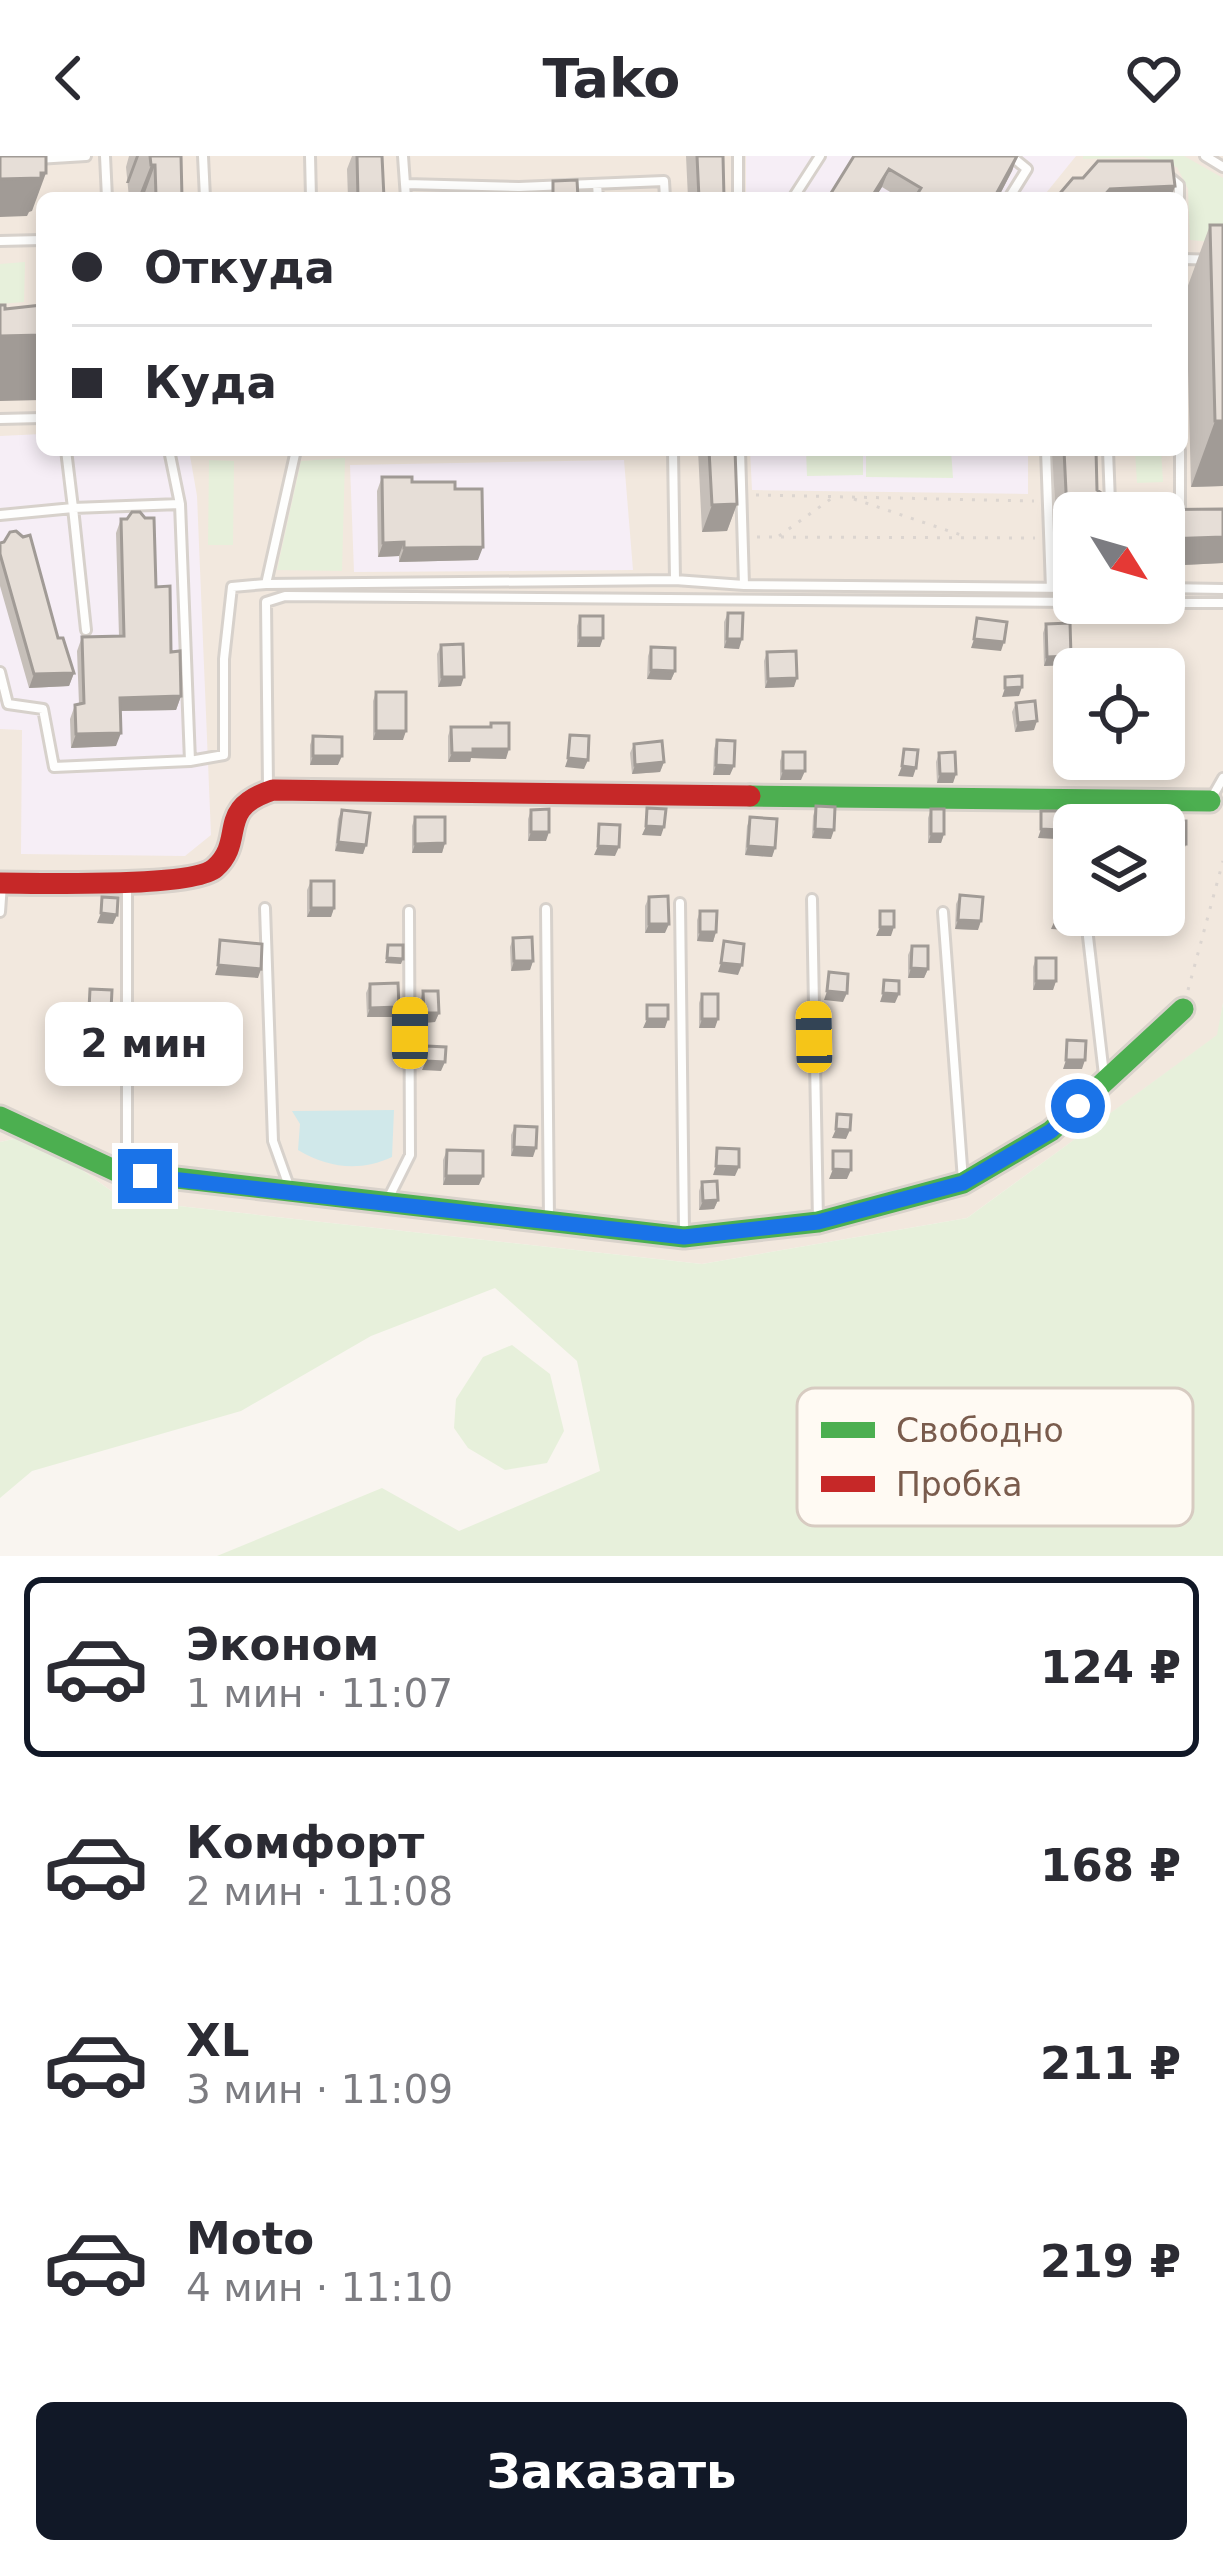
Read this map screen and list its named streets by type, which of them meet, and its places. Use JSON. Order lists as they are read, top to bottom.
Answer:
{
  "legend": ["Свободно", "Пробка"],
  "north": "bottom right",
  "page": {
    "header": "Tako",
    "banner": ["Откуда", "Куда"],
    "bubble": "2 мин",
    "list": [
      {
        "name": "Эконом",
        "note": "1 мин · 11:07",
        "value": "124 ₽"
      },
      {
        "name": "Комфорт",
        "note": "2 мин · 11:08",
        "value": "168 ₽"
      },
      {
        "name": "XL",
        "note": "3 мин · 11:09",
        "value": "211 ₽"
      },
      {
        "name": "Moto",
        "note": "4 мин · 11:10",
        "value": "219 ₽"
      }
    ],
    "buttons": "Заказать"
  }
}
